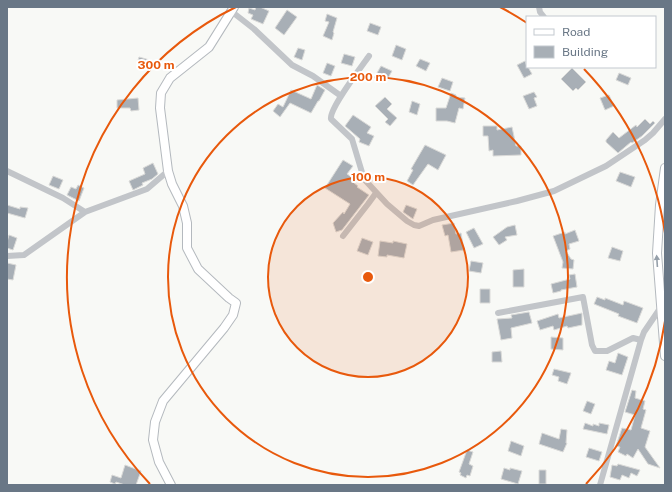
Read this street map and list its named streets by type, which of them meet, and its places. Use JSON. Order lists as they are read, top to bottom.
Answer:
{
  "legend": ["Road", "Building"],
  "rings": ["300 m", "200 m", "100 m"]
}
